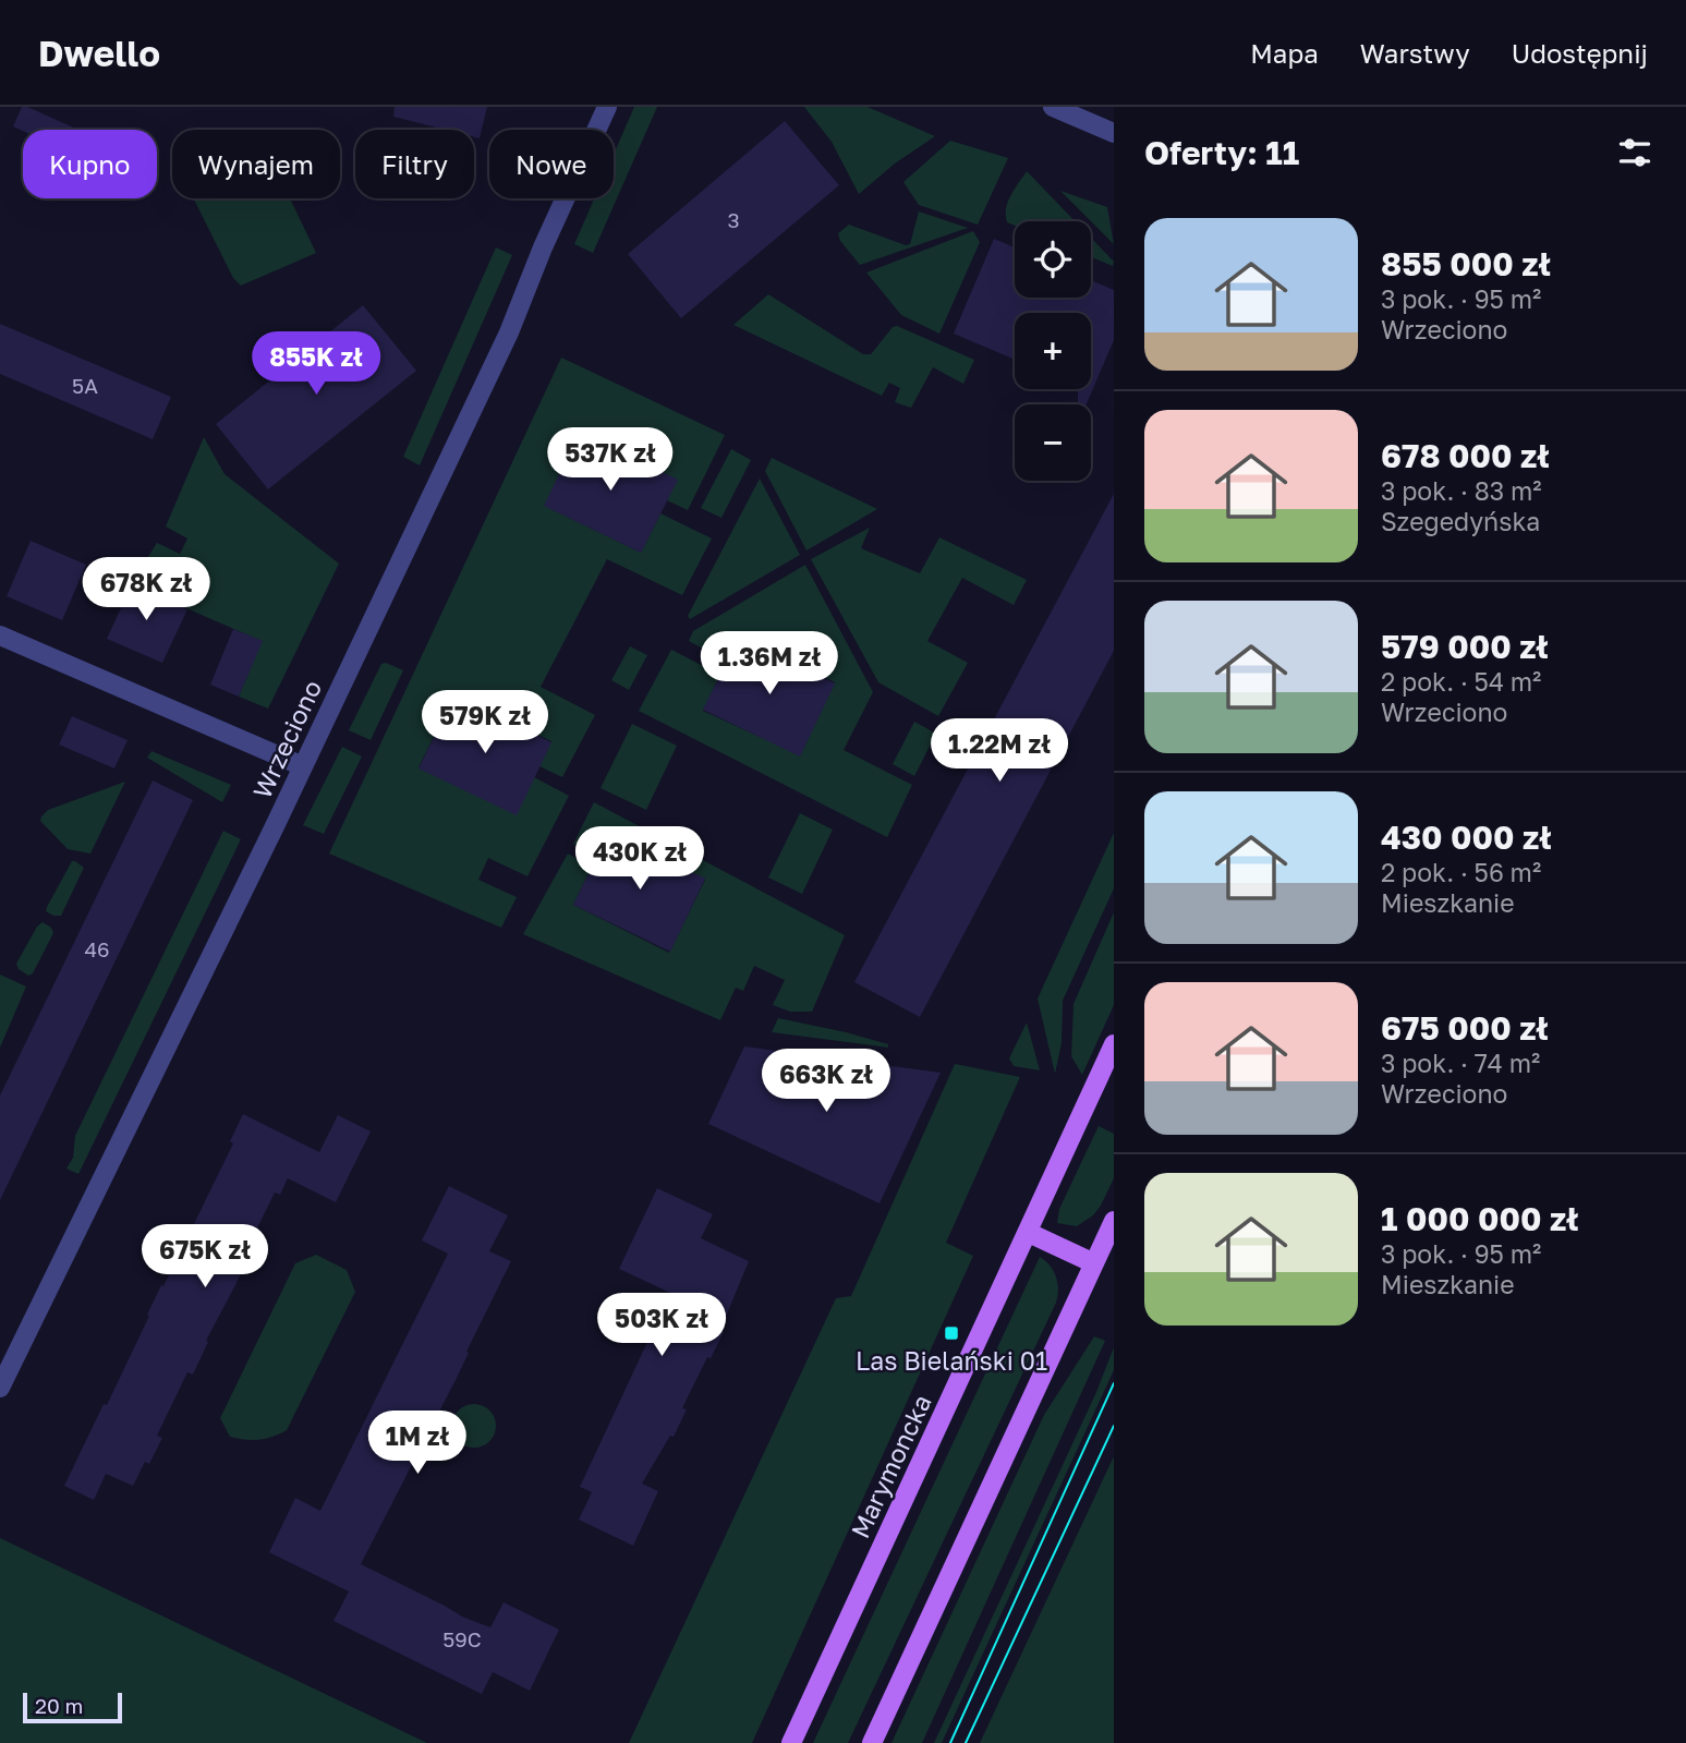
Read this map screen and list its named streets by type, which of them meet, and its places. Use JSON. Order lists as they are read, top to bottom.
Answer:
{
  "streets": {
    "main road": ["Marymoncka"],
    "street": ["Wrzeciono"]
  },
  "places": {
    "transit": ["Las Bielański 01"]
  },
  "house_numbers": [
    "3",
    "5A",
    "46",
    "59C"
  ],
  "scale_bar": "20 m",
  "page": {
    "header": "Dwello",
    "nav": ["Mapa", "Warstwy", "Udostępnij"],
    "heading": "Oferty: 11",
    "chip": [
      "Kupno",
      "Wynajem",
      "Filtry",
      "Nowe"
    ],
    "list": [
      {
        "name": "855 000 zł",
        "note": "3 pok. · 95 m² · Wrzeciono"
      },
      {
        "name": "678 000 zł",
        "note": "3 pok. · 83 m² · Szegedyńska"
      },
      {
        "name": "579 000 zł",
        "note": "2 pok. · 54 m² · Wrzeciono"
      },
      {
        "name": "430 000 zł",
        "note": "2 pok. · 56 m² · Mieszkanie"
      },
      {
        "name": "675 000 zł",
        "note": "3 pok. · 74 m² · Wrzeciono"
      },
      {
        "name": "1 000 000 zł",
        "note": "3 pok. · 95 m² · Mieszkanie"
      }
    ],
    "map_buttons": ["+", "−"],
    "price": [
      "855K zł",
      "537K zł",
      "678K zł",
      "1.36M zł",
      "579K zł",
      "1.22M zł",
      "430K zł",
      "663K zł",
      "675K zł",
      "503K zł",
      "1M zł"
    ],
    "scale": "20 m"
  }
}
